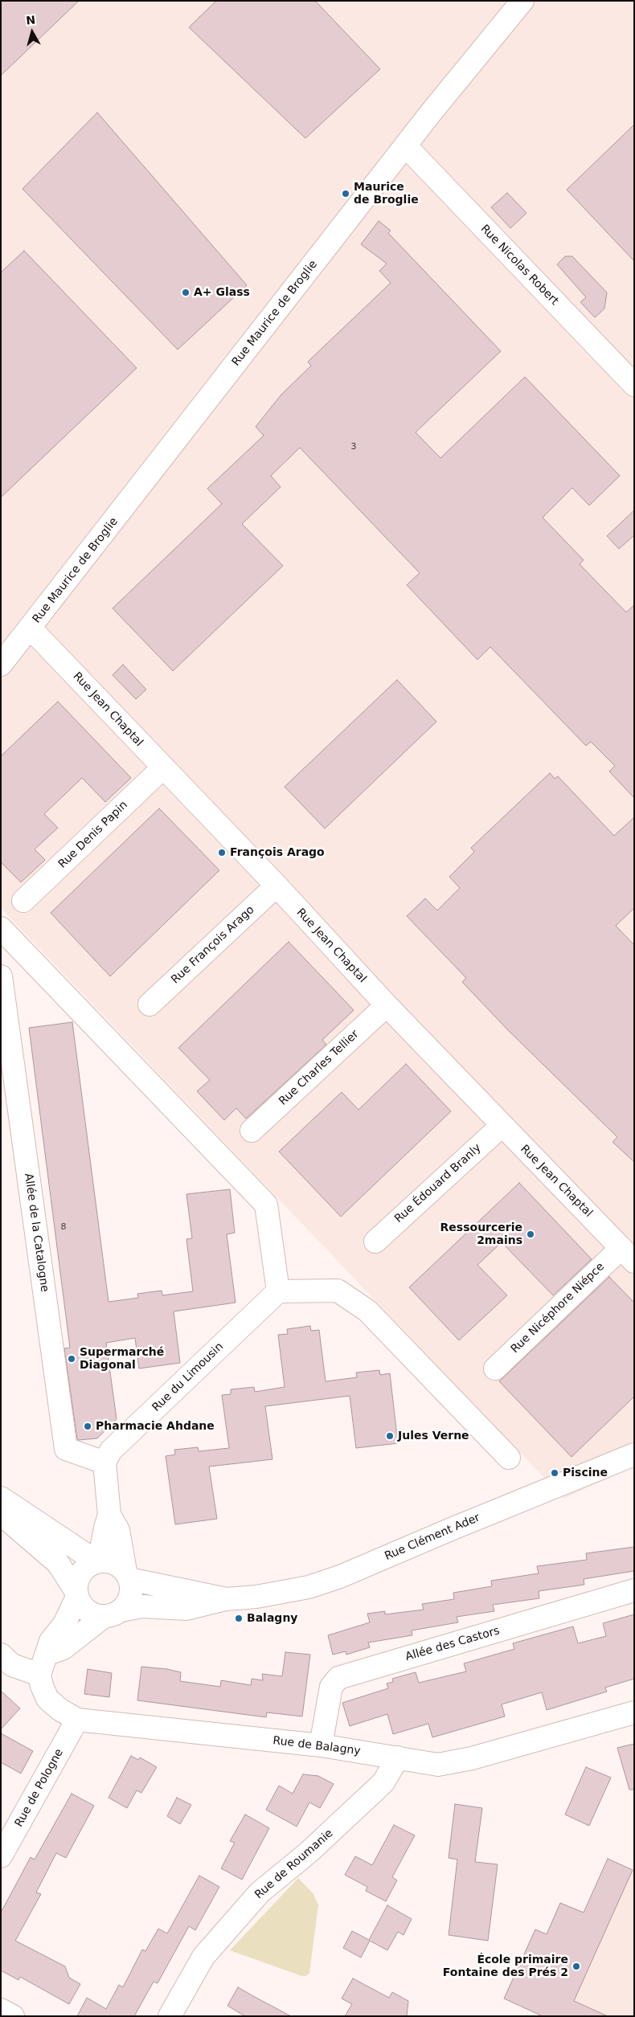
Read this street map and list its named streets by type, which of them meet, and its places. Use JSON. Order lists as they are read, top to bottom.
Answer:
{
  "streets": {
    "street": [
      "Rue Nicolas Robert",
      "Rue Maurice de Broglie",
      "Rue Jean Chaptal",
      "Rue Denis Papin",
      "Rue François Arago",
      "Rue Charles Tellier",
      "Rue Édouard Branly",
      "Allée de la Catalogne",
      "Rue Nicéphore Niépce",
      "Rue du Limousin",
      "Rue Clément Ader",
      "Allée des Castors",
      "Rue de Balagny",
      "Rue de Pologne",
      "Rue de Roumanie"
    ]
  },
  "crossings": [
    ["Rue Nicolas Robert", "Rue Maurice de Broglie"],
    ["Rue Maurice de Broglie", "Rue Jean Chaptal"],
    ["Rue Jean Chaptal", "Rue Denis Papin"],
    ["Rue Jean Chaptal", "Rue François Arago"],
    ["Rue Jean Chaptal", "Rue Charles Tellier"],
    ["Rue Jean Chaptal", "Rue Édouard Branly"],
    ["Rue Jean Chaptal", "Rue Nicéphore Niépce"],
    ["Allée de la Catalogne", "Rue du Limousin"],
    ["Allée des Castors", "Rue de Balagny"],
    ["Rue de Balagny", "Rue de Pologne"],
    ["Rue de Balagny", "Rue de Roumanie"]
  ],
  "places": [
    "Maurice de Broglie",
    "A+ Glass",
    "François Arago",
    "Ressourcerie 2mains",
    "Supermarché Diagonal",
    "Pharmacie Ahdane",
    "Jules Verne",
    "Piscine",
    "Balagny",
    "École primaire Fontaine des Prés 2"
  ],
  "house_numbers": ["3", "8"],
  "north": "top"
}
